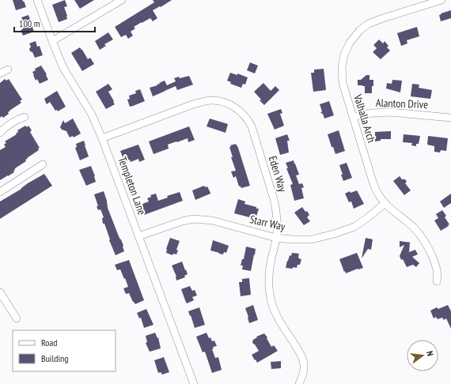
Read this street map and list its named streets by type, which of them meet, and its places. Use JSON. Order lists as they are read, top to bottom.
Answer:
{
  "streets": {
    "street": [
      "Alanton Drive",
      "Valhalla Arch",
      "Eden Way",
      "Templeton Lane",
      "Starr Way"
    ]
  },
  "crossings": [
    ["Alanton Drive", "Valhalla Arch"],
    ["Valhalla Arch", "Starr Way"],
    ["Eden Way", "Templeton Lane"],
    ["Eden Way", "Starr Way"],
    ["Templeton Lane", "Starr Way"]
  ],
  "legend": ["Road", "Building"],
  "scale_bar": "100 m",
  "north": "right"
}
